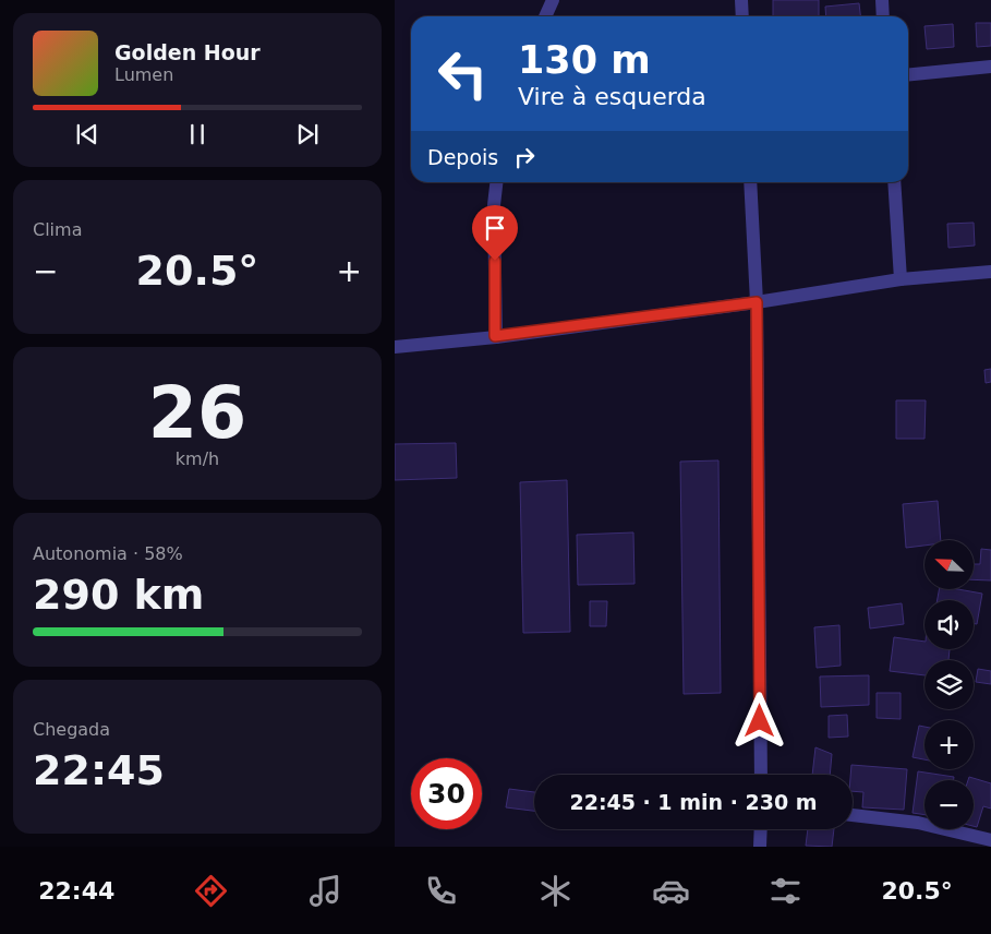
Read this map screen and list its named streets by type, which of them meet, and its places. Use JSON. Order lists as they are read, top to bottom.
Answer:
{
  "north": "top left",
  "page": {
    "turn": ["130 m", "Vire à esquerda"],
    "song": ["Golden Hour", "Lumen"],
    "then": "Depois",
    "tile": [
      "Clima",
      ["26", "km/h"],
      ["Autonomia · 58%", "290 km"],
      ["Chegada", "22:45"]
    ],
    "heat": ["−", "20.5°", "+"],
    "map_buttons": ["+", "−"],
    "limit": "30",
    "trip": "22:45 · 1 min · 230 m",
    "tabs": ["22:44", "20.5°"]
  }
}
